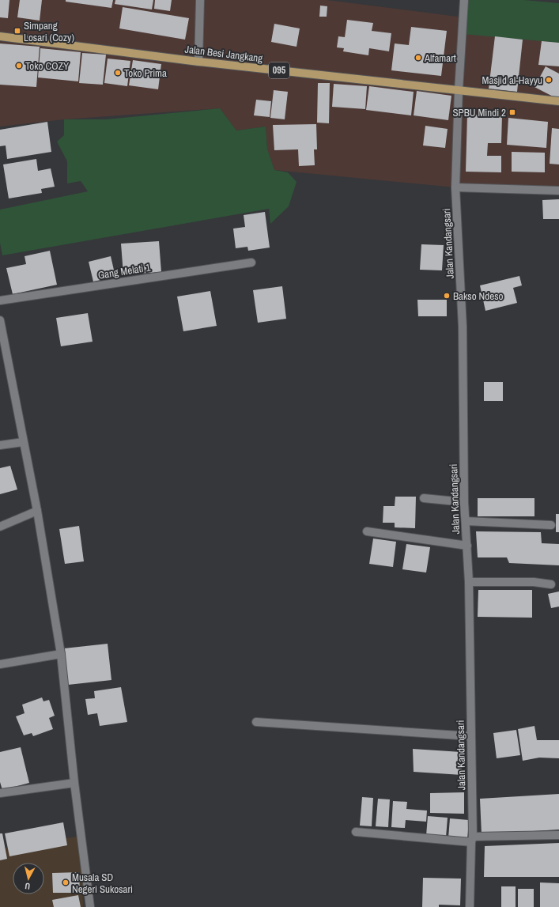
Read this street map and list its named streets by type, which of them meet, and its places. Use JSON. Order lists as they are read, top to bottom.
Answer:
{
  "streets": {
    "main road": ["Jalan Besi Jangkang", "095"],
    "street": ["Jalan Kandangsari", "Gang Melati 1"]
  },
  "crossings": [
    ["Jalan Besi Jangkang", "Jalan Kandangsari"]
  ],
  "places": {
    "transit": ["Simpang Losari (Cozy)", "SPBU Mindi 2"],
    "other": [
      "Alfamart",
      "Toko COZY",
      "Toko Prima",
      "Masjid al-Hayyu",
      "Bakso Ndeso",
      "Musala SD Negeri Sukosari"
    ]
  },
  "north": "bottom"
}
